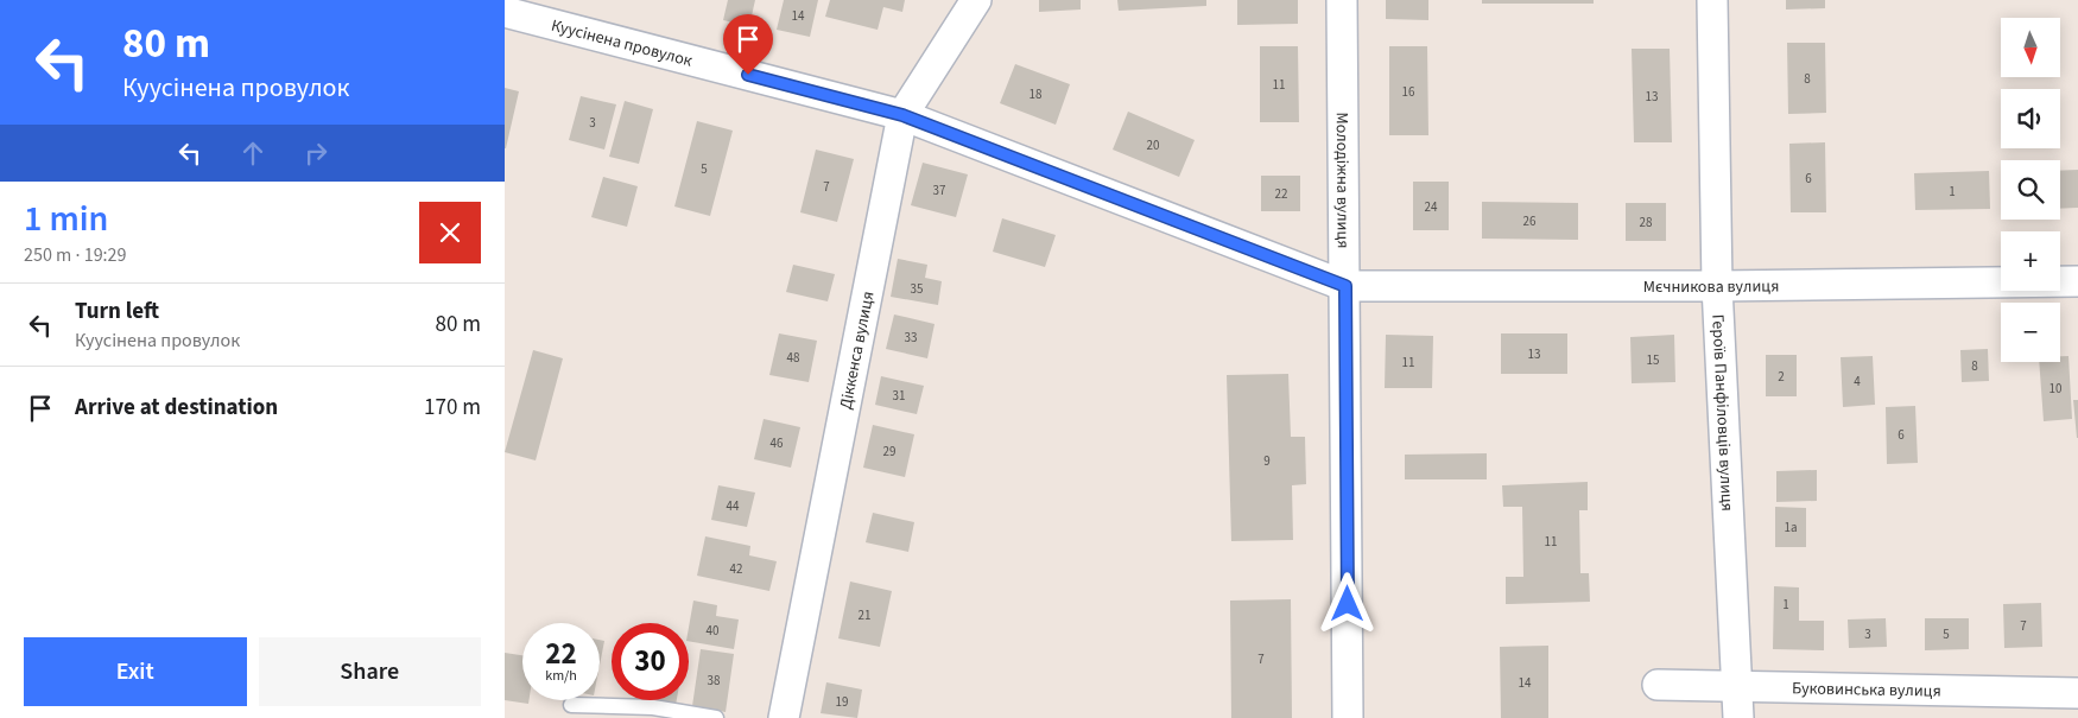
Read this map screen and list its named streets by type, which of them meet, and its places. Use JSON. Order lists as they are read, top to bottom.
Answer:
{
  "streets": {
    "street": [
      "Куусінена провулок",
      "Молодіжна вулиця",
      "Мєчникова вулиця",
      "Діккенса вулиця",
      "Героїв Панфіловців вулиця",
      "Буковинська вулиця"
    ]
  },
  "crossings": [
    ["Куусінена провулок", "Молодіжна вулиця"],
    ["Куусінена провулок", "Мєчникова вулиця"],
    ["Куусінена провулок", "Діккенса вулиця"],
    ["Молодіжна вулиця", "Мєчникова вулиця"],
    ["Мєчникова вулиця", "Героїв Панфіловців вулиця"],
    ["Героїв Панфіловців вулиця", "Буковинська вулиця"]
  ],
  "house_numbers": [
    "14",
    "8",
    "11",
    "16",
    "18",
    "13",
    "3",
    "20",
    "5",
    "6",
    "7",
    "37",
    "1",
    "22",
    "24",
    "26",
    "28",
    "35",
    "33",
    "13",
    "48",
    "15",
    "11",
    "8",
    "2",
    "4",
    "10",
    "31",
    "6",
    "46",
    "29",
    "9",
    "44",
    "1а",
    "11",
    "42",
    "1",
    "21",
    "7",
    "40",
    "3",
    "5",
    "7",
    "38",
    "14",
    "19"
  ],
  "north": "bottom",
  "page": {
    "turn": ["80 m", "Куусінена провулок"],
    "map_buttons": ["+", "−"],
    "heading": ["1 min", "250 m · 19:29"],
    "list": [
      {
        "name": "Turn left",
        "note": "Куусінена провулок",
        "value": "80 m"
      },
      {
        "name": "Arrive at destination",
        "value": "170 m"
      }
    ],
    "speed": "22 km/h",
    "limit": "30",
    "buttons": ["Exit", "Share"]
  }
}
